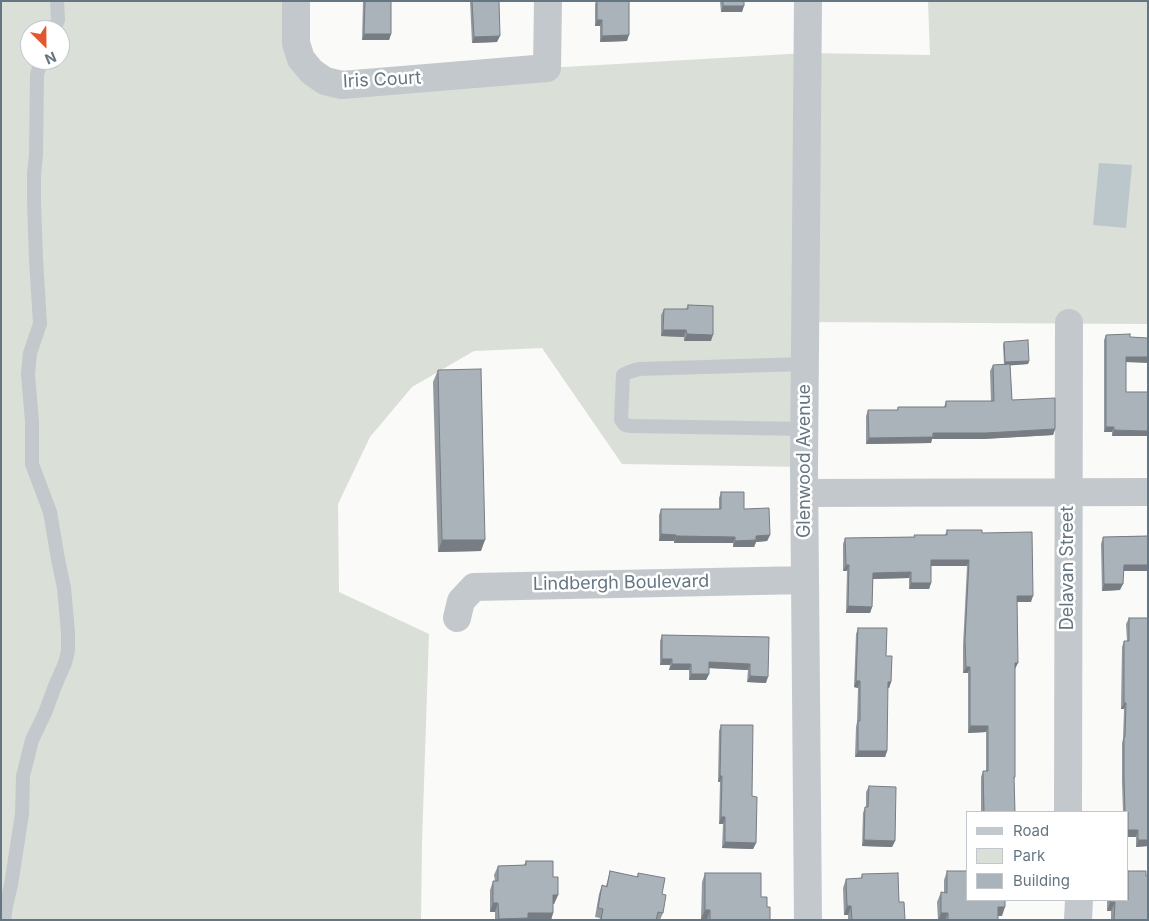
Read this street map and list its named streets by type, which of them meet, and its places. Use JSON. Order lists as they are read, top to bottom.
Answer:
{
  "streets": {
    "street": [
      "Iris Court",
      "Glenwood Avenue",
      "Delavan Street",
      "Lindbergh Boulevard"
    ]
  },
  "crossings": [
    ["Glenwood Avenue", "Lindbergh Boulevard"]
  ],
  "legend": ["Road", "Park", "Building"],
  "north": "bottom right"
}
